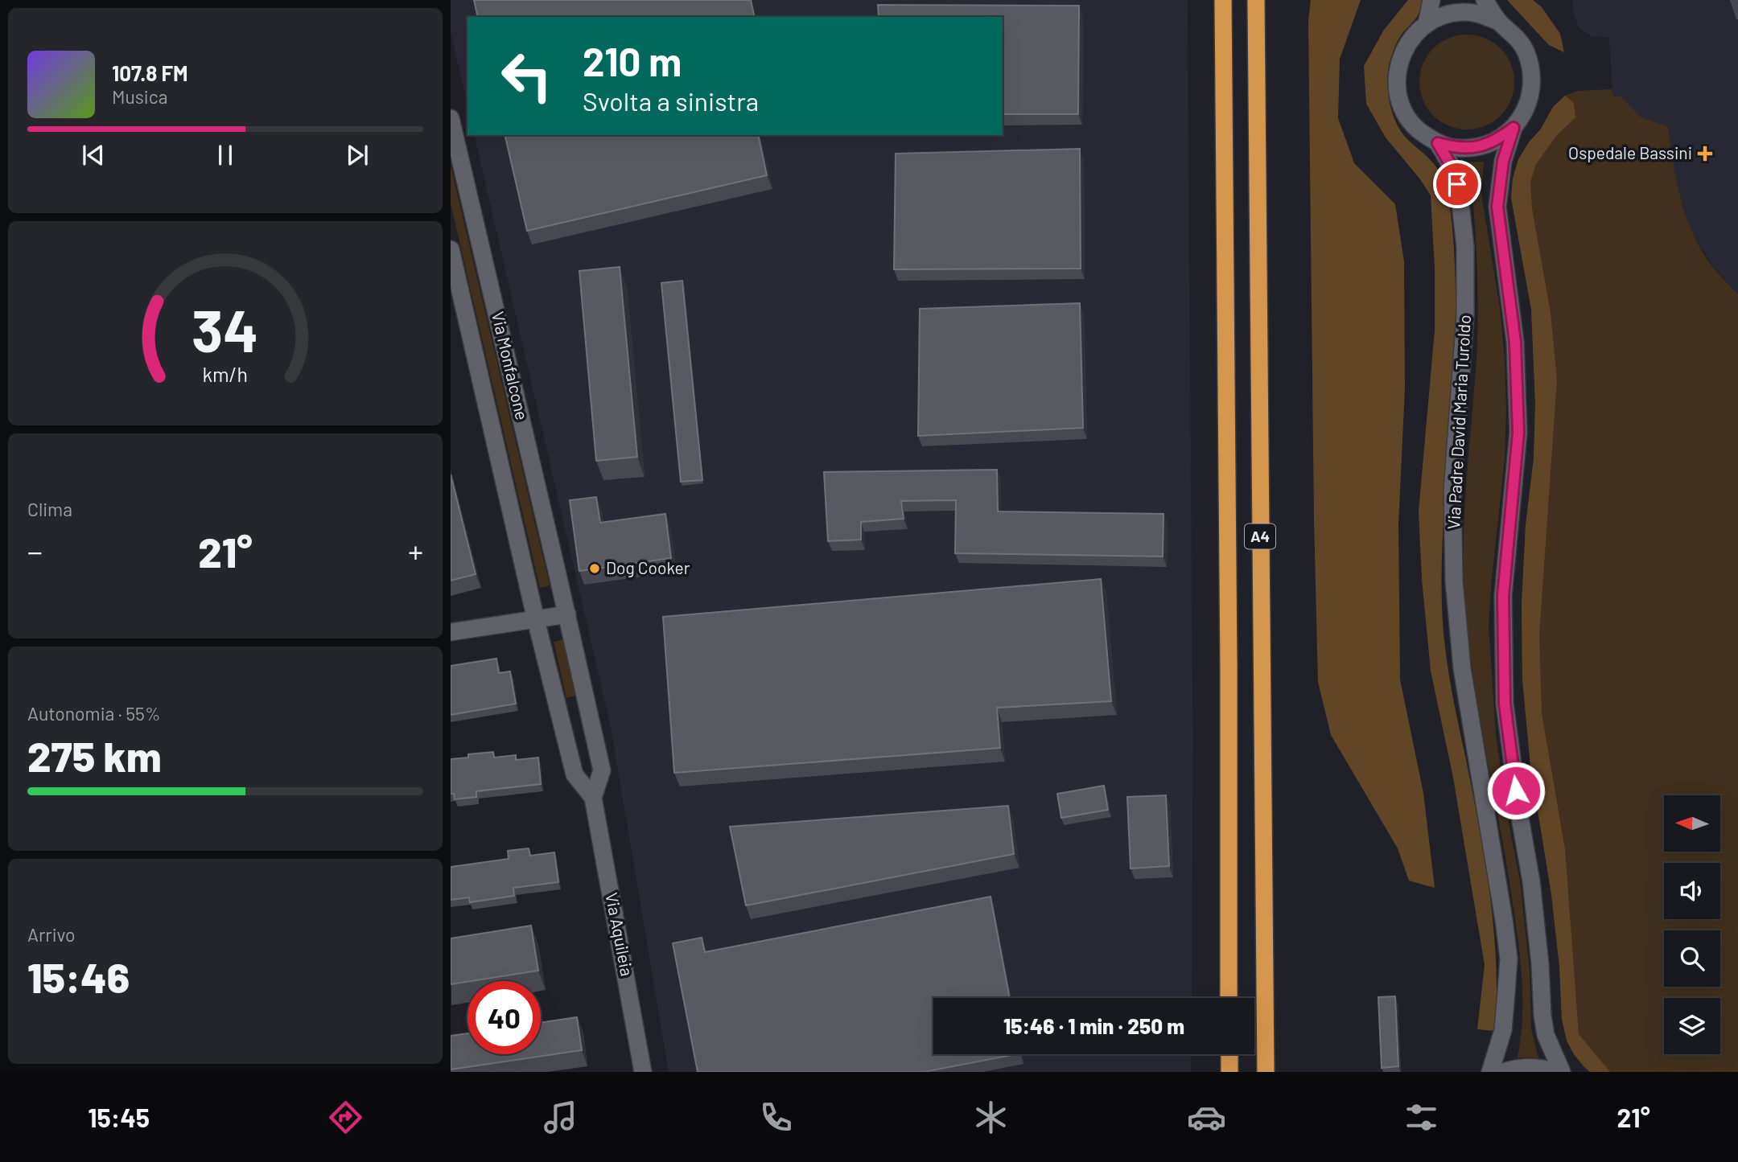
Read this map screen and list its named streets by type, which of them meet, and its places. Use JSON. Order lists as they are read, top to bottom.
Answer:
{
  "streets": {
    "highway": ["A4"],
    "street": ["Via Monfalcone", "Via Padre David Maria Turoldo", "Via Aquileia"]
  },
  "crossings": [
    ["Via Monfalcone", "Via Aquileia"]
  ],
  "places": {
    "health": ["Ospedale Bassini"],
    "other": ["Dog Cooker"]
  },
  "north": "left",
  "page": {
    "turn": ["210 m", "Svolta a sinistra"],
    "song": ["107.8 FM", "Musica"],
    "tile": [
      "Clima",
      ["Autonomia · 55%", "275 km"],
      ["Arrivo", "15:46"]
    ],
    "heat": ["−", "21°", "+"],
    "limit": "40",
    "trip": "15:46 · 1 min · 250 m",
    "tabs": ["15:45", "21°"],
    "gauge": ["34", "km/h"]
  }
}
